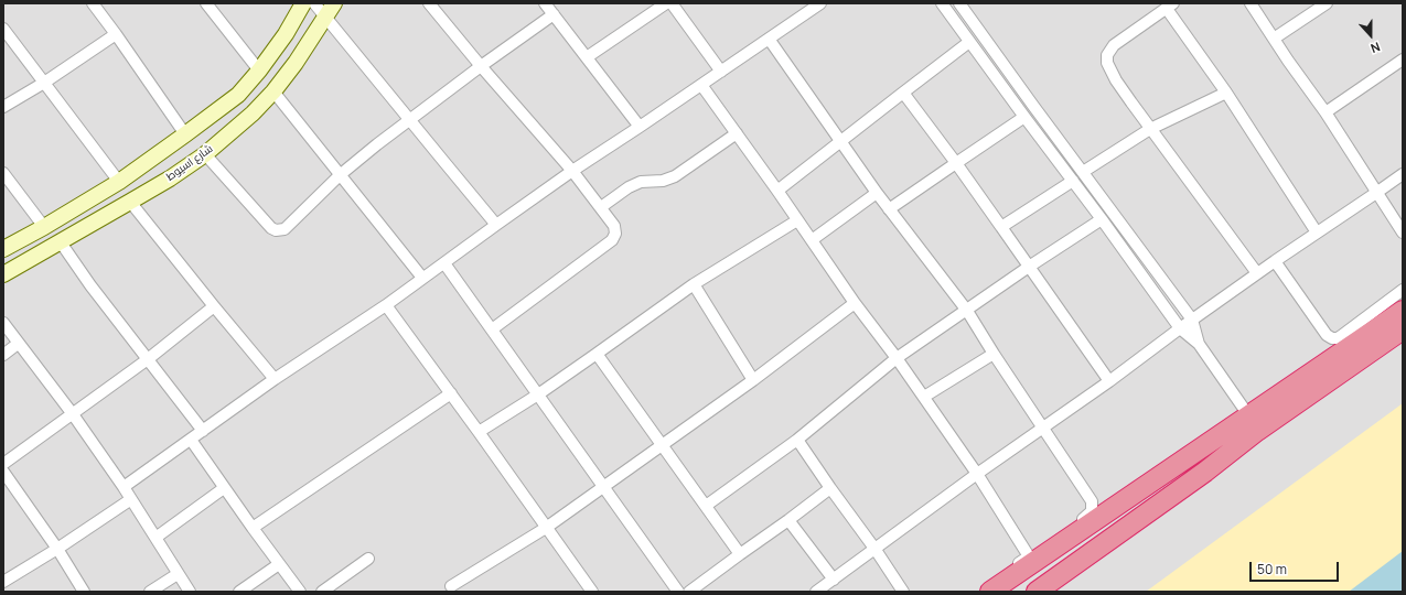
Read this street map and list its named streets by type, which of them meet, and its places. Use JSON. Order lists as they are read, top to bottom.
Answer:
{
  "streets": {
    "street": ["شارع اسيوط"]
  },
  "scale_bar": "50 m",
  "north": "bottom"
}
